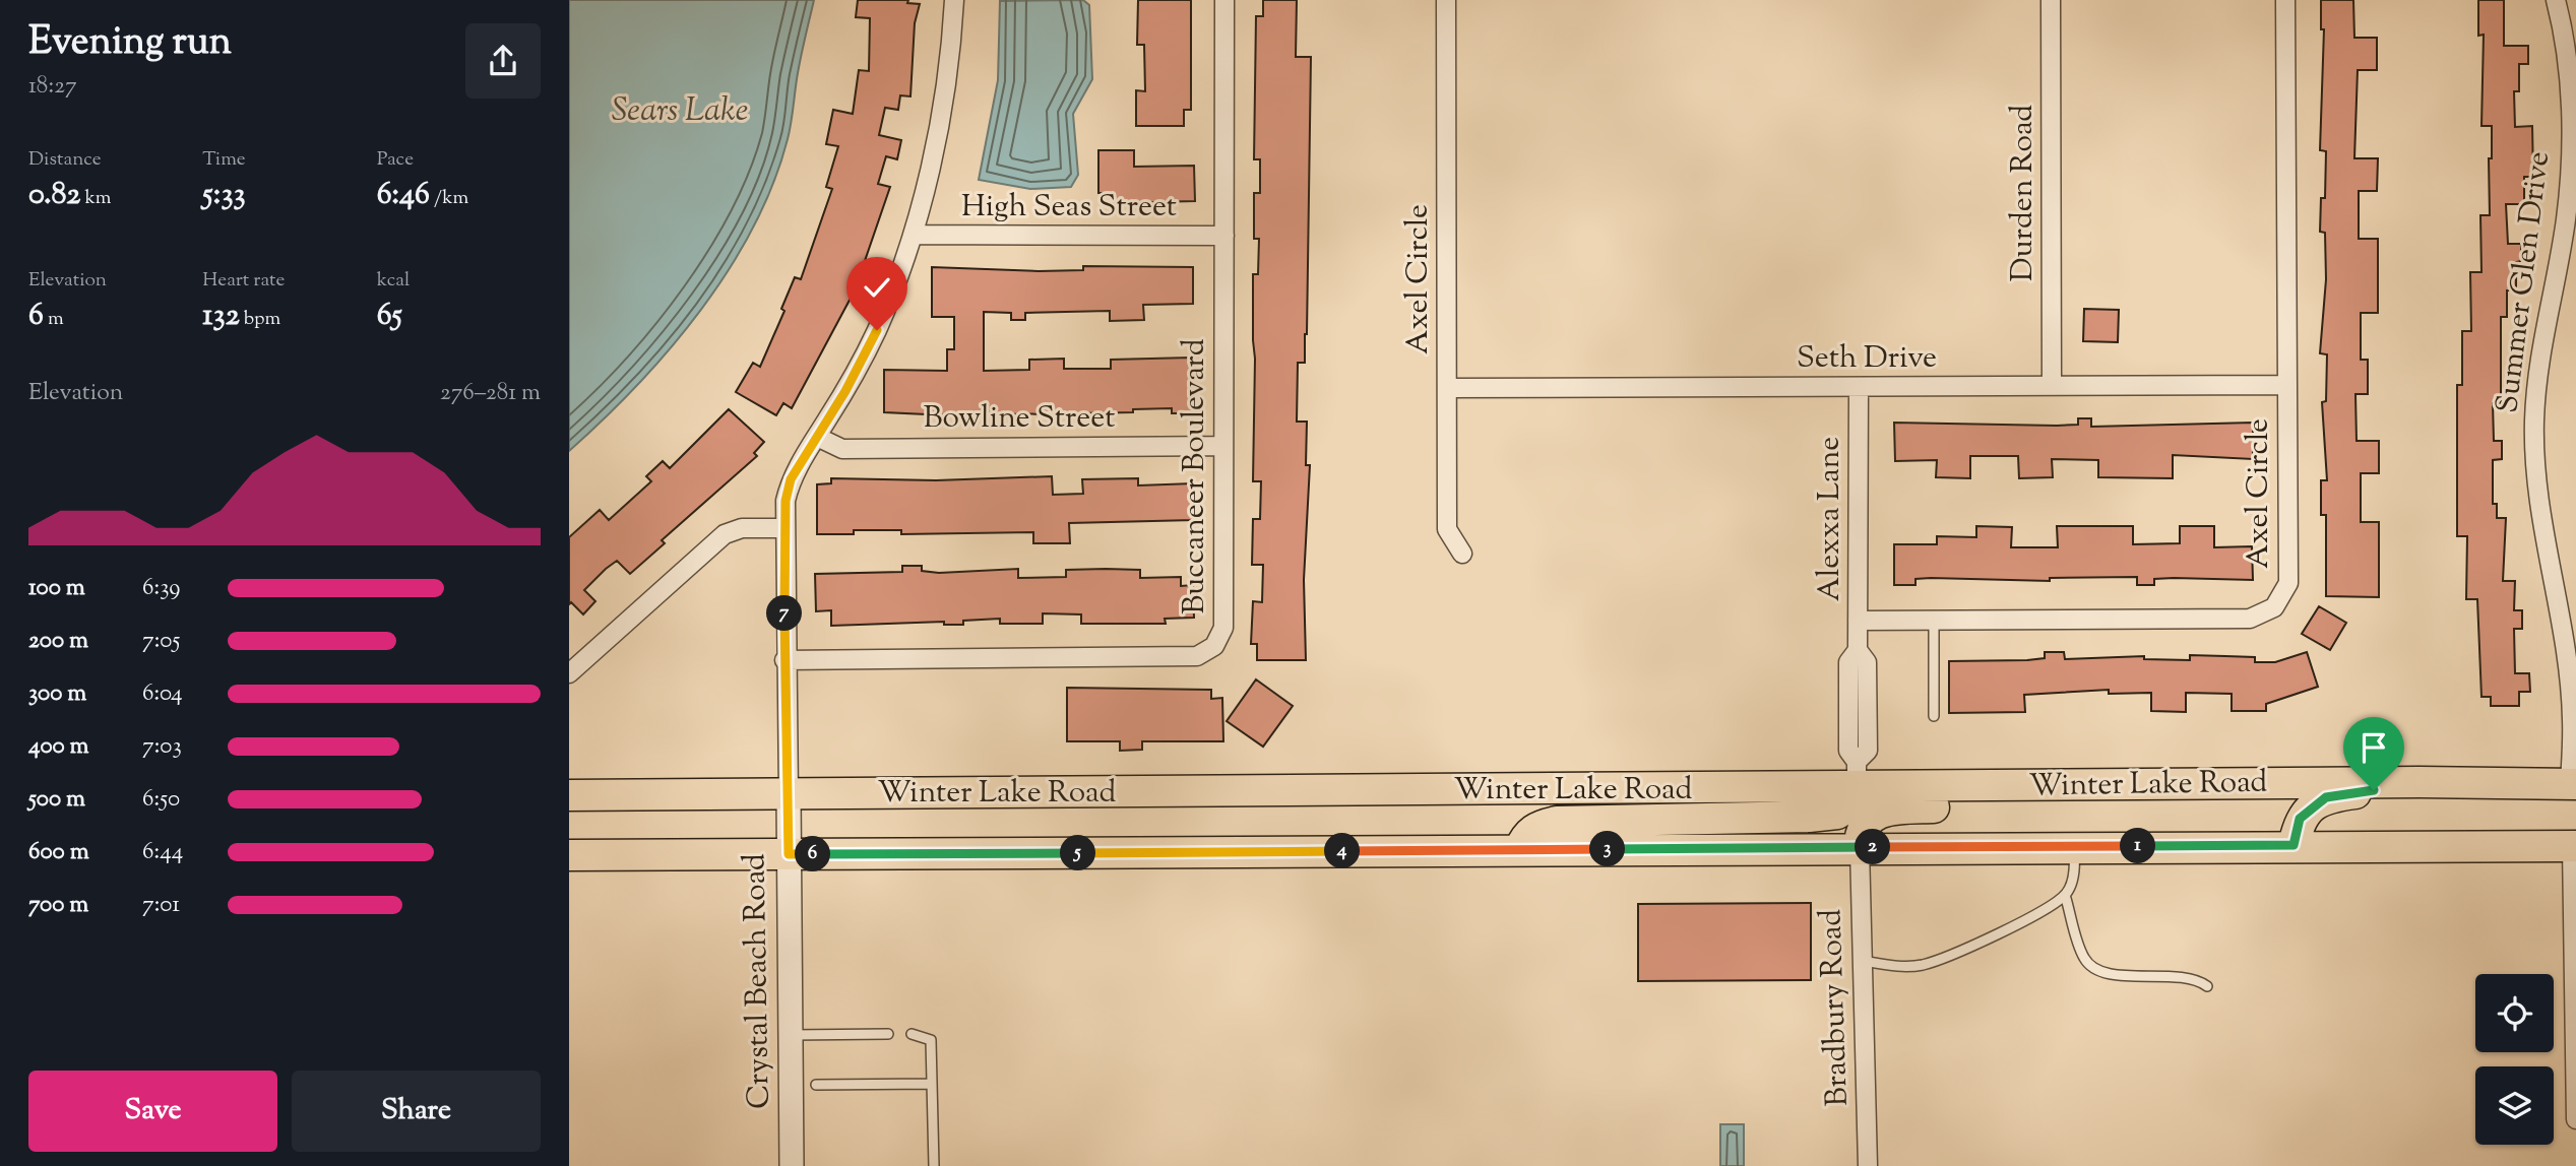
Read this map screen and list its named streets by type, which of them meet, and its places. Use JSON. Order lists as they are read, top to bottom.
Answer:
{
  "streets": {
    "main road": ["Winter Lake Road"],
    "street": [
      "Durden Road",
      "High Seas Street",
      "Axel Circle",
      "Summer Glen Drive",
      "Seth Drive",
      "Bowline Street",
      "Buccaneer Boulevard",
      "Alexxa Lane",
      "Crystal Beach Road",
      "Bradbury Road"
    ]
  },
  "crossings": [
    ["Durden Road", "Seth Drive"],
    ["High Seas Street", "Buccaneer Boulevard"],
    ["Axel Circle", "Seth Drive"],
    ["Axel Circle", "Alexxa Lane"],
    ["Summer Glen Drive", "Winter Lake Road"],
    ["Seth Drive", "Alexxa Lane"],
    ["Bowline Street", "Buccaneer Boulevard"],
    ["Alexxa Lane", "Winter Lake Road"],
    ["Winter Lake Road", "Crystal Beach Road"],
    ["Winter Lake Road", "Bradbury Road"]
  ],
  "water": ["Sears Lake"],
  "page": {
    "heading": ["Evening run", "18:27"],
    "stats": [
      ["Distance", "0.82 km"],
      ["Time", "5:33"],
      ["Pace", "6:46 /km"],
      ["Elevation", "6 m"],
      ["Heart rate", "132 bpm"],
      ["kcal", "65"]
    ],
    "chart": ["Elevation", "276–281 m"],
    "list": [
      {
        "name": "100 m",
        "note": "6:39"
      },
      {
        "name": "200 m",
        "note": "7:05"
      },
      {
        "name": "300 m",
        "note": "6:04"
      },
      {
        "name": "400 m",
        "note": "7:03"
      },
      {
        "name": "500 m",
        "note": "6:50"
      },
      {
        "name": "600 m",
        "note": "6:44"
      },
      {
        "name": "700 m",
        "note": "7:01"
      }
    ],
    "pins": [
      "7",
      "1",
      "2",
      "3",
      "4",
      "5",
      "6"
    ],
    "buttons": ["Save", "Share"]
  }
}
